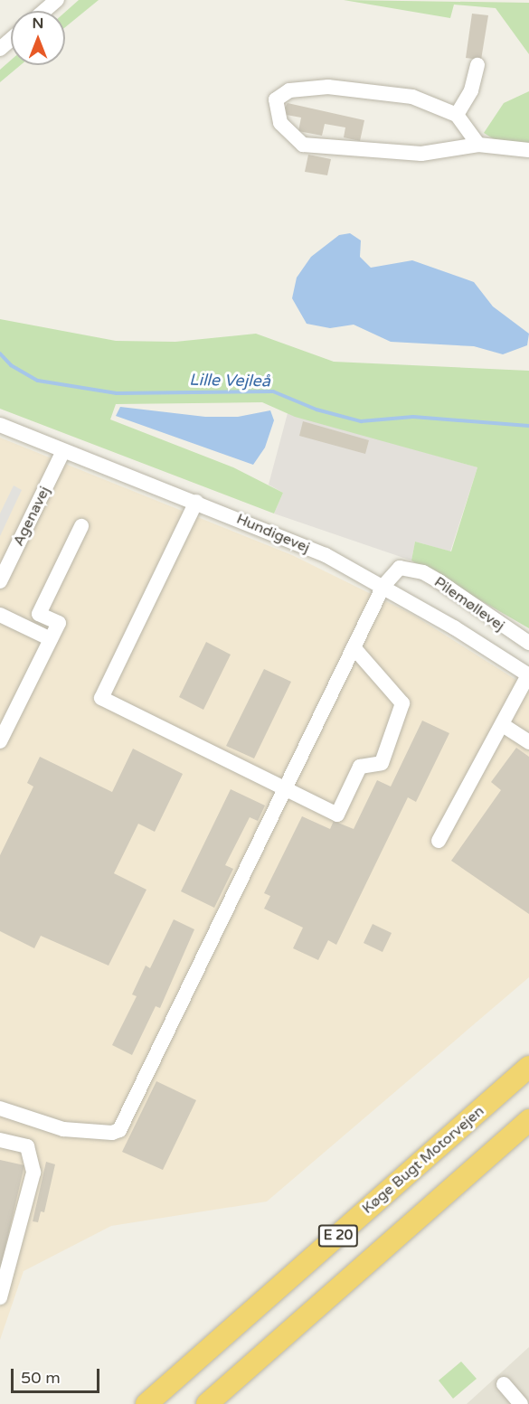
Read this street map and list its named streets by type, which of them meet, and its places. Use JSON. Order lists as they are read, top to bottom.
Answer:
{
  "streets": {
    "highway": ["Køge Bugt Motorvejen", "E 20"],
    "street": ["Agenavej", "Hundigevej", "Pilemøllevej"]
  },
  "crossings": [
    ["Agenavej", "Hundigevej"],
    ["Hundigevej", "Pilemøllevej"]
  ],
  "water": ["Lille Vejleå"],
  "scale_bar": "50 m",
  "north": "top"
}
